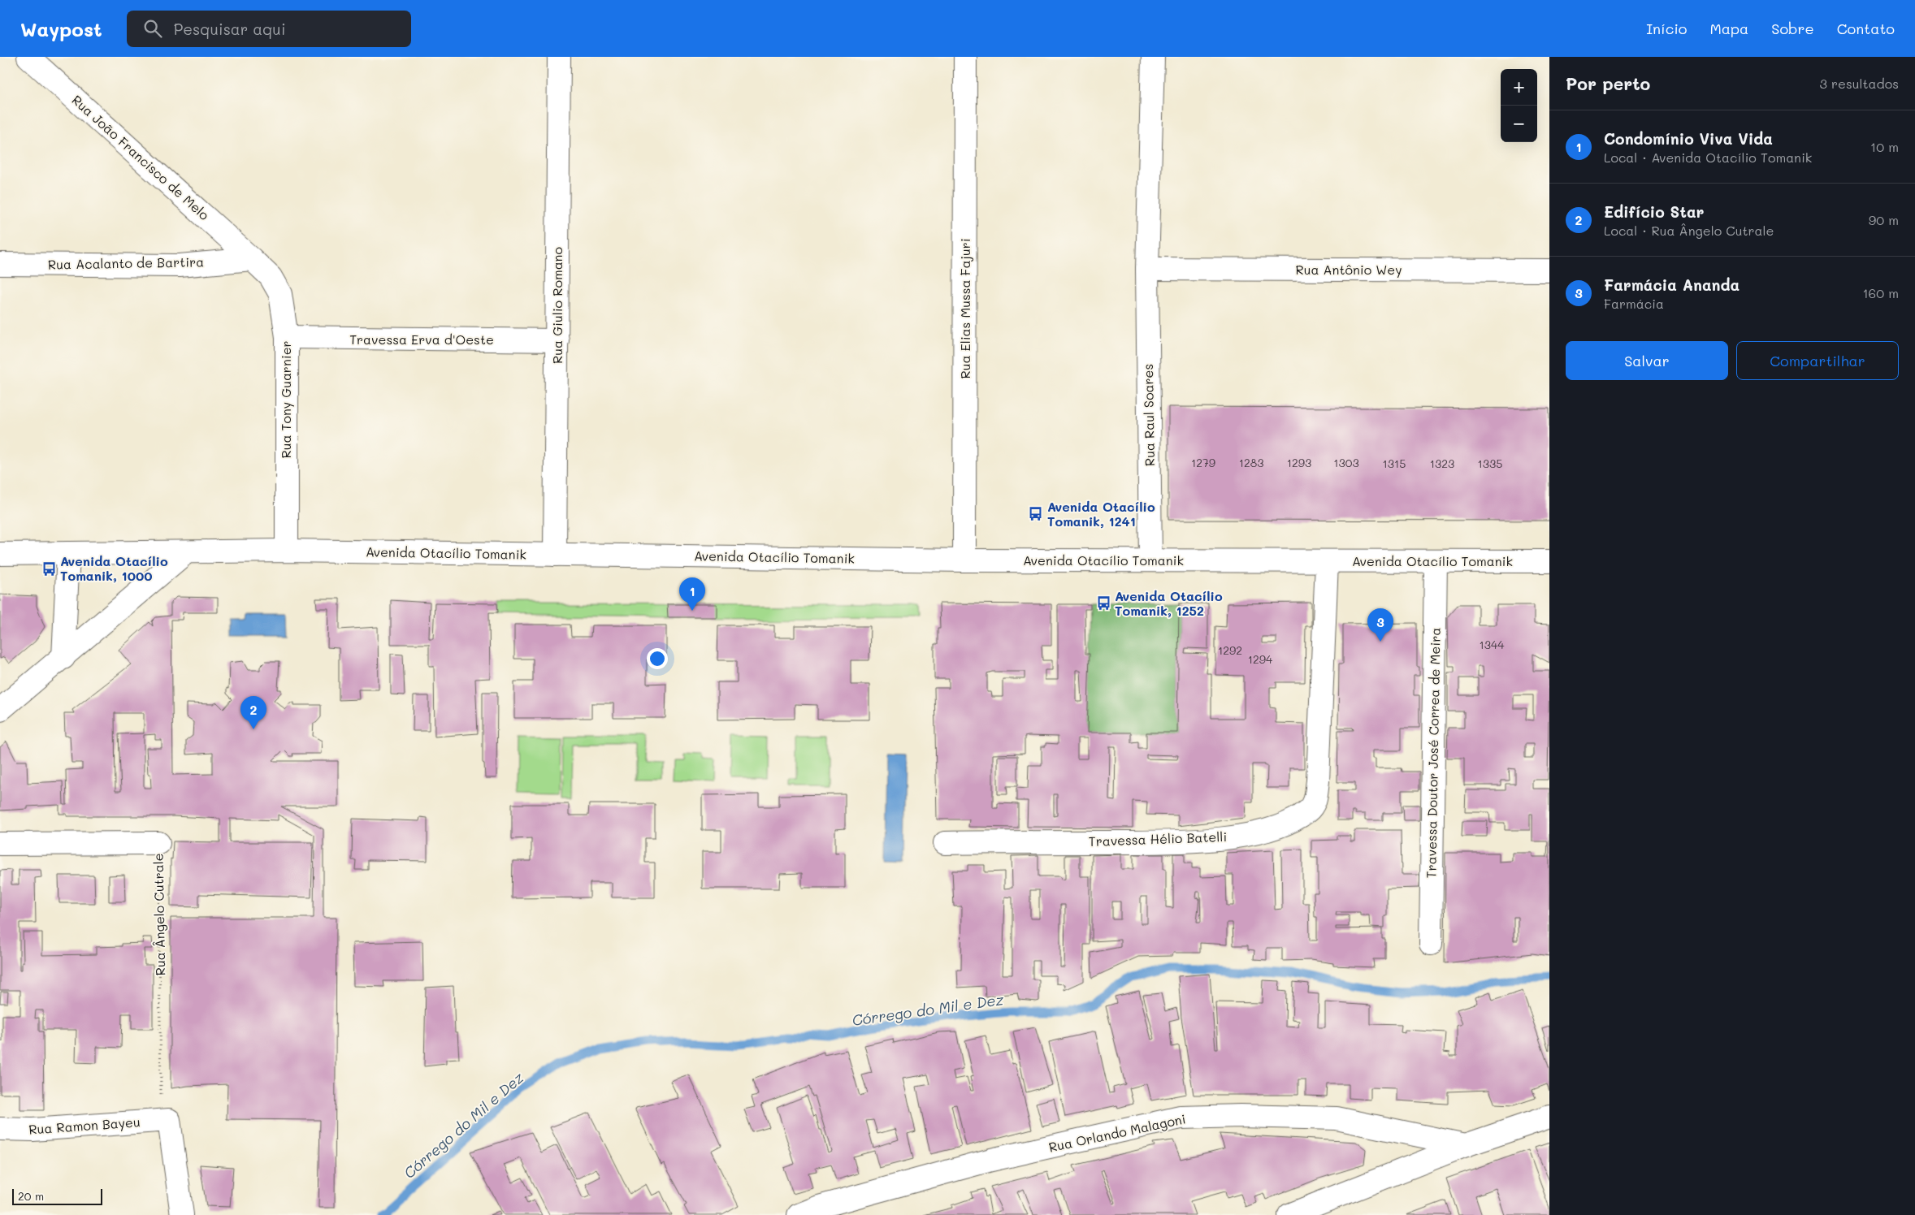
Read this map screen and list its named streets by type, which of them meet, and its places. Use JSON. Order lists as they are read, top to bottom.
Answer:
{
  "streets": {
    "street": [
      "Rua João Francisco de Melo",
      "Rua Acalanto de Bartira",
      "Rua Antônio Wey",
      "Rua Giulio Romano",
      "Rua Elias Mussa Fajuri",
      "Travessa Erva d'Oeste",
      "Rua Tony Guarnier",
      "Rua Raul Soares",
      "Avenida Otacílio Tomanik",
      "Travessa Doutor José Correa de Meira",
      "Travessa Hélio Batelli",
      "Rua Ângelo Cutrale",
      "Rua Ramon Bayeu",
      "Rua Orlando Malagoni"
    ]
  },
  "crossings": [
    ["Rua João Francisco de Melo", "Rua Acalanto de Bartira"],
    ["Rua João Francisco de Melo", "Rua Tony Guarnier"],
    ["Rua Acalanto de Bartira", "Rua Tony Guarnier"],
    ["Rua Antônio Wey", "Rua Raul Soares"],
    ["Rua Giulio Romano", "Travessa Erva d'Oeste"],
    ["Rua Giulio Romano", "Avenida Otacílio Tomanik"],
    ["Rua Elias Mussa Fajuri", "Avenida Otacílio Tomanik"],
    ["Travessa Erva d'Oeste", "Rua Tony Guarnier"],
    ["Rua Tony Guarnier", "Avenida Otacílio Tomanik"],
    ["Rua Raul Soares", "Avenida Otacílio Tomanik"],
    ["Avenida Otacílio Tomanik", "Travessa Doutor José Correa de Meira"],
    ["Avenida Otacílio Tomanik", "Travessa Hélio Batelli"],
    ["Rua Ângelo Cutrale", "Rua Ramon Bayeu"]
  ],
  "water": ["Córrego do Mil e Dez"],
  "places": {
    "bus stop": ["Avenida Otacílio Tomanik, 1241", "Avenida Otacílio Tomanik, 1000", "Avenida Otacílio Tomanik, 1252"]
  },
  "house_numbers": [
    "1279",
    "1283",
    "1293",
    "1303",
    "1315",
    "1323",
    "1335",
    "1344",
    "1292",
    "1294"
  ],
  "scale_bar": "20 m",
  "page": {
    "header": "Waypost",
    "search": "Pesquisar aqui",
    "nav": [
      "Início",
      "Mapa",
      "Sobre",
      "Contato"
    ],
    "heading": ["Por perto", "3 resultados"],
    "map_buttons": ["+", "−"],
    "list": [
      {
        "mark": "1",
        "name": "Condomínio Viva Vida",
        "note": "Local · Avenida Otacílio Tomanik",
        "value": "10 m"
      },
      {
        "mark": "2",
        "name": "Edifício Star",
        "note": "Local · Rua Ângelo Cutrale",
        "value": "90 m"
      },
      {
        "mark": "3",
        "name": "Farmácia Ananda",
        "note": "Farmácia",
        "value": "160 m"
      }
    ],
    "buttons": ["Salvar", "Compartilhar"],
    "pins": ["1", "3", "2"],
    "scale": "20 m"
  }
}
